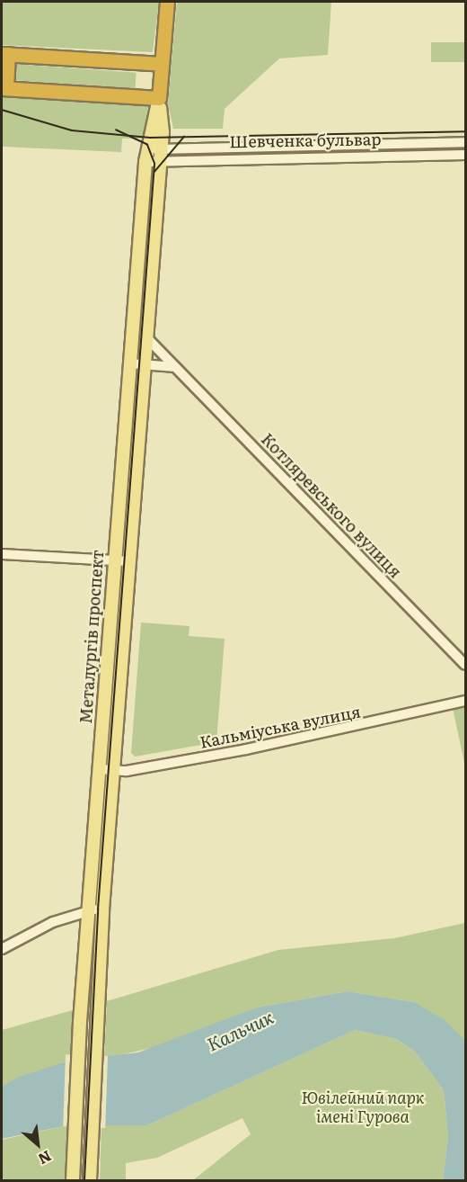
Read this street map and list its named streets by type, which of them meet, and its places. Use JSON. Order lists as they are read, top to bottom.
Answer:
{
  "streets": {
    "highway": ["Металургів проспект"],
    "street": ["Шевченка бульвар", "Котляревського вулиця", "Кальміуська вулиця"]
  },
  "crossings": [
    ["Шевченка бульвар", "Металургів проспект"],
    ["Котляревського вулиця", "Металургів проспект"],
    ["Металургів проспект", "Кальміуська вулиця"]
  ],
  "water": ["Кальчик"],
  "parks": ["Ювілейний парк імені Гурова"],
  "north": "bottom right"
}
